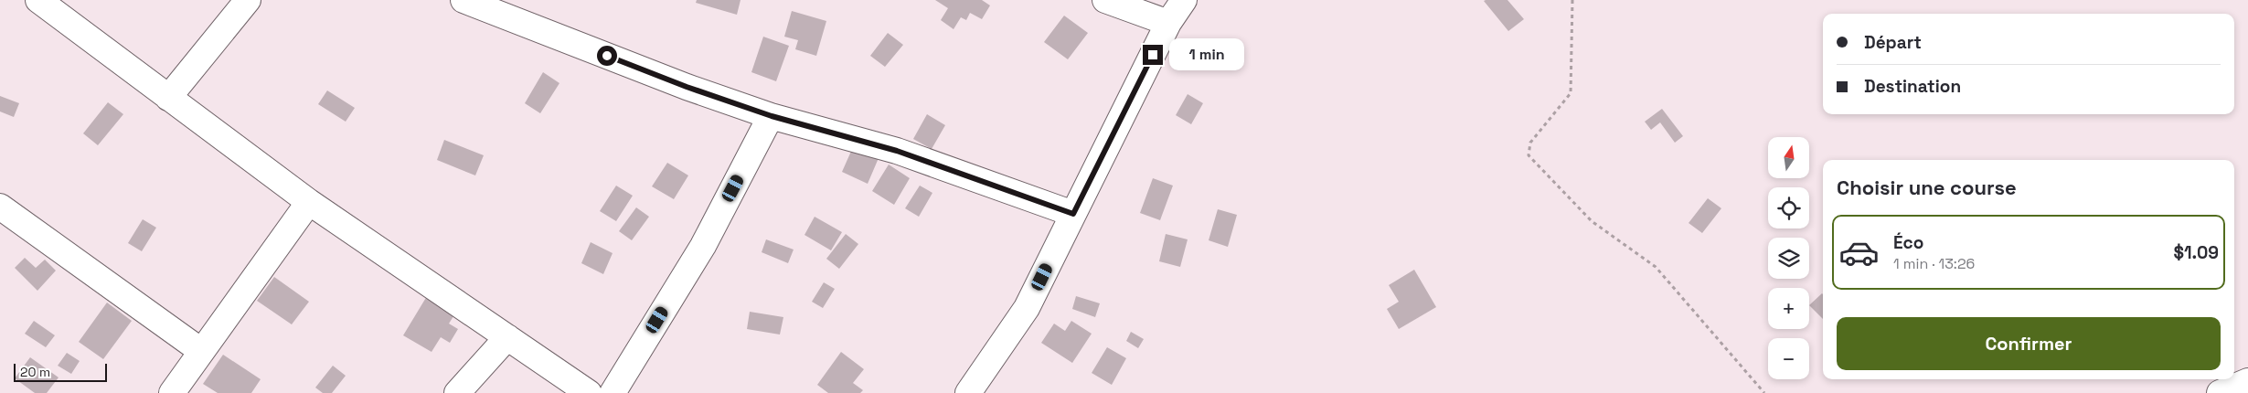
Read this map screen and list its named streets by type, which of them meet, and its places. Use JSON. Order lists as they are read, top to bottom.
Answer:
{
  "scale_bar": "20 m",
  "north": "top",
  "page": {
    "banner": ["Départ", "Destination"],
    "bubble": "1 min",
    "map_buttons": ["+", "−"],
    "heading": "Choisir une course",
    "list": [
      {
        "name": "Éco",
        "note": "1 min · 13:26",
        "value": "$1.09"
      }
    ],
    "buttons": "Confirmer",
    "scale": "20 m"
  }
}
